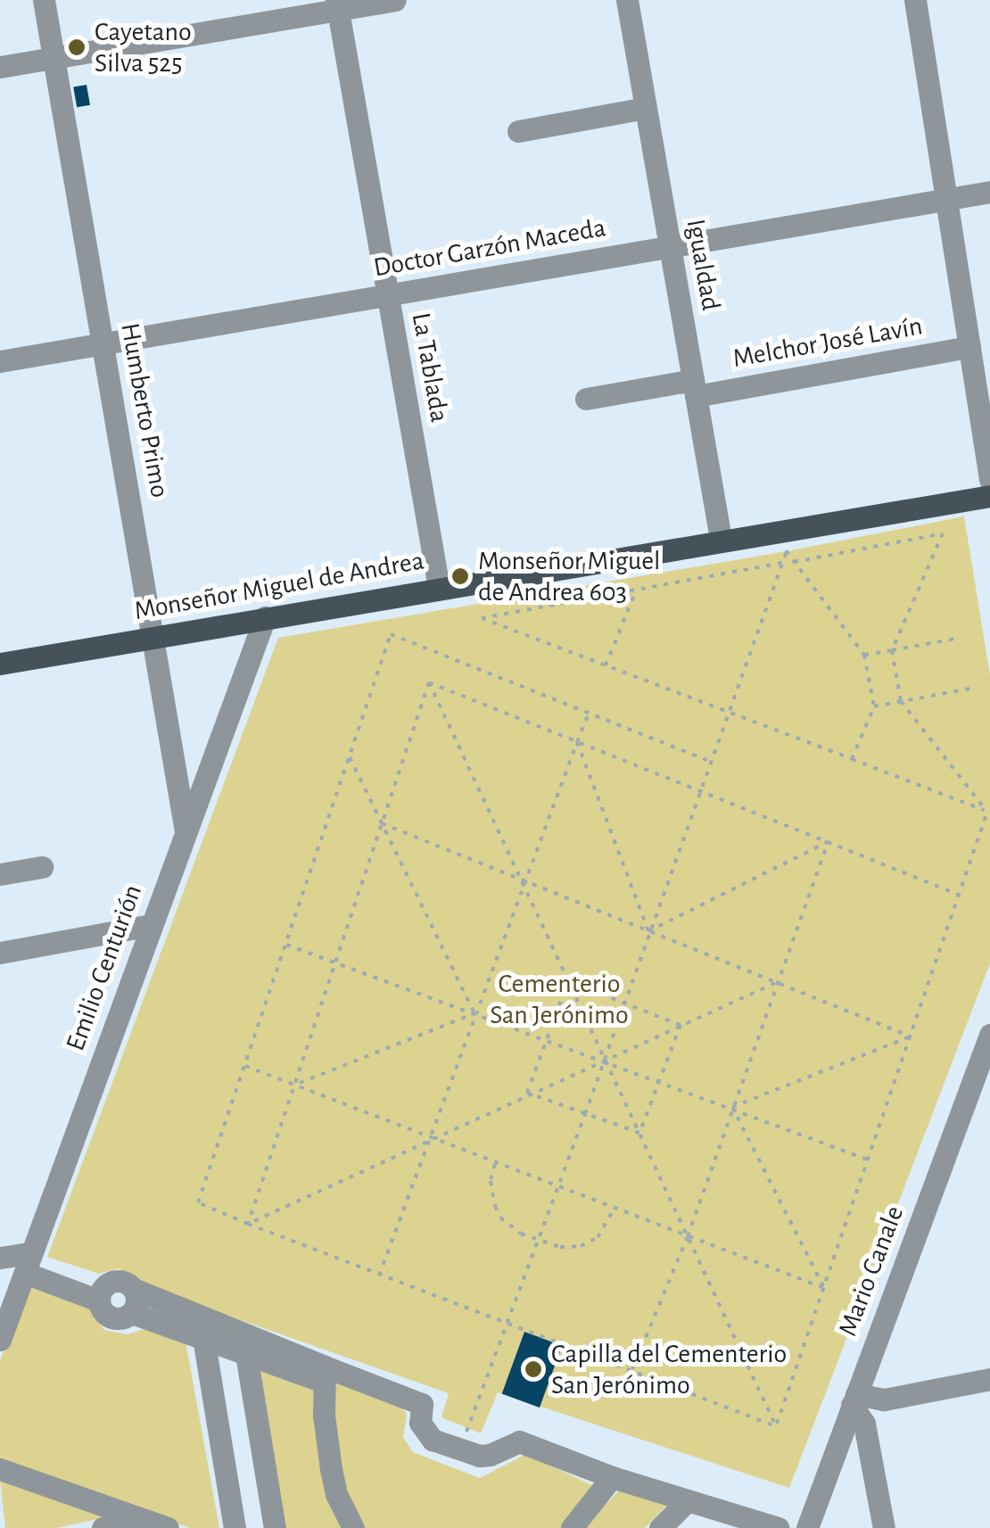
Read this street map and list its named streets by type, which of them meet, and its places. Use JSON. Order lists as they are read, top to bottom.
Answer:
{
  "streets": {
    "main road": ["Monseñor Miguel de Andrea"],
    "street": [
      "Doctor Garzón Maceda",
      "Igualdad",
      "Melchor José Lavín",
      "La Tablada",
      "Humberto Primo",
      "Emilio Centurión",
      "Mario Canale"
    ]
  },
  "crossings": [
    ["Doctor Garzón Maceda", "Igualdad"],
    ["Doctor Garzón Maceda", "La Tablada"],
    ["Doctor Garzón Maceda", "Humberto Primo"],
    ["Igualdad", "Melchor José Lavín"],
    ["Igualdad", "Monseñor Miguel de Andrea"],
    ["La Tablada", "Monseñor Miguel de Andrea"],
    ["Humberto Primo", "Monseñor Miguel de Andrea"],
    ["Humberto Primo", "Emilio Centurión"],
    ["Monseñor Miguel de Andrea", "Emilio Centurión"]
  ],
  "parks": ["Cementerio San Jerónimo"],
  "places": ["Cayetano Silva 525", "Monseñor Miguel de Andrea 603", "Capilla del Cementerio San Jerónimo"]
}
